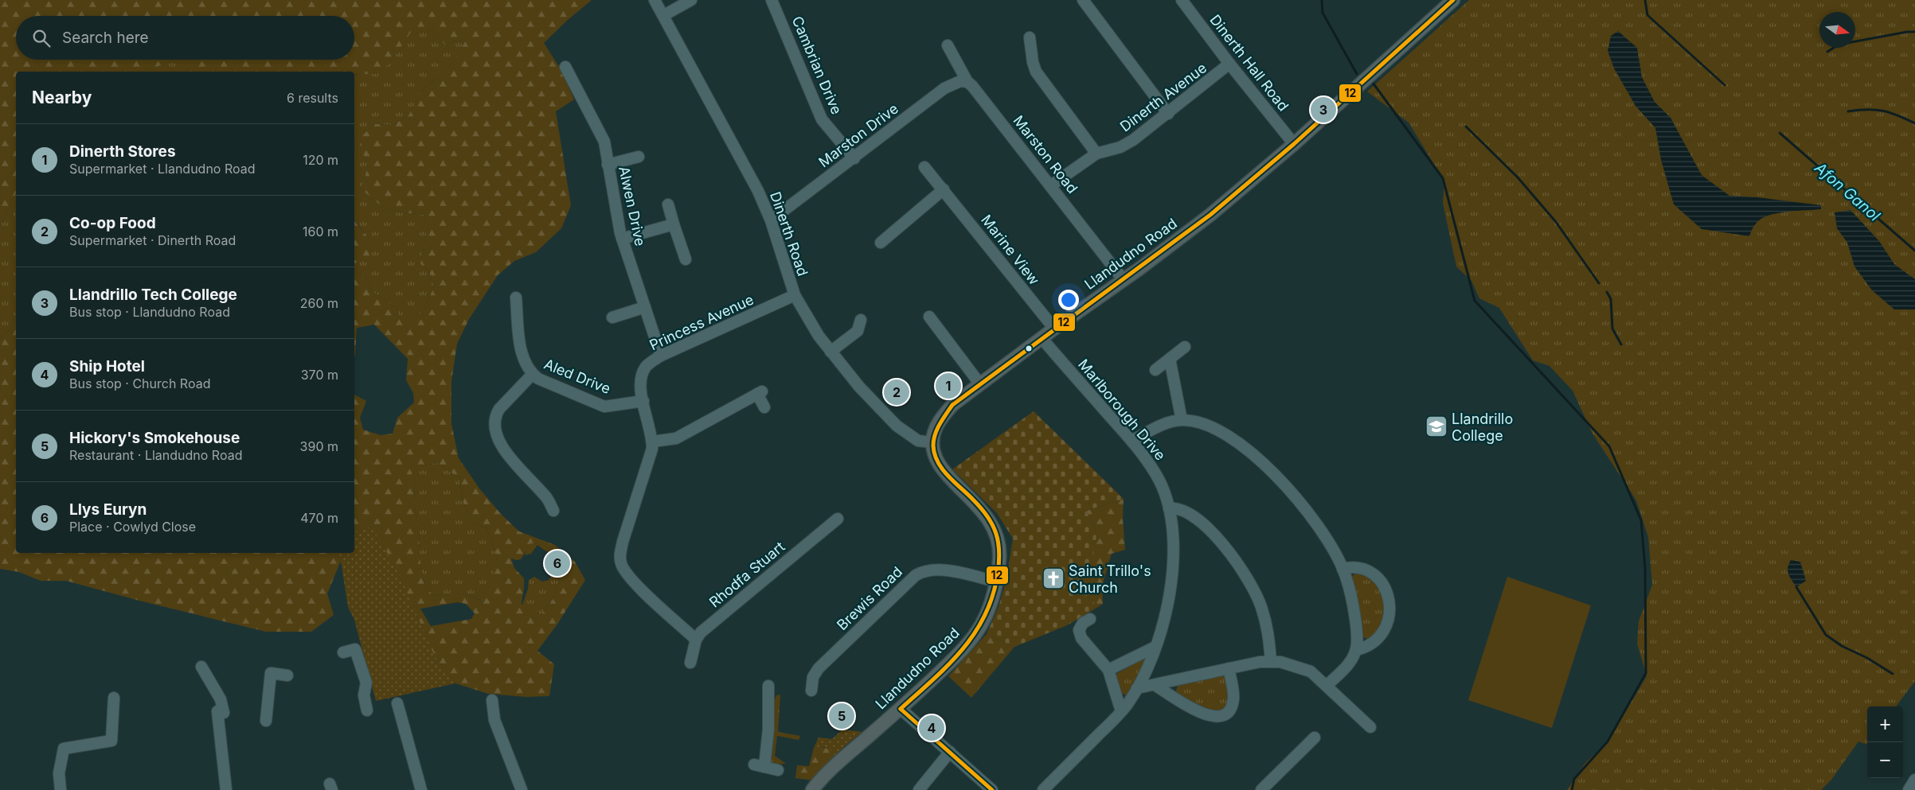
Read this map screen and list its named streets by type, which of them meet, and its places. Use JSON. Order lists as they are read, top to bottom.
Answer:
{
  "streets": {
    "main road": ["Llandudno Road"],
    "street": [
      "Dinerth Hall Road",
      "Cambrian Drive",
      "Dinerth Avenue",
      "Marston Drive",
      "Marston Road",
      "Alwen Drive",
      "Dinerth Road",
      "Marine View",
      "Princess Avenue",
      "Aled Drive",
      "Marlborough Drive",
      "Rhodfa Stuart",
      "Brewis Road"
    ]
  },
  "crossings": [
    ["Dinerth Hall Road", "Dinerth Avenue"],
    ["Dinerth Hall Road", "Llandudno Road"],
    ["Cambrian Drive", "Marston Drive"],
    ["Dinerth Avenue", "Marston Road"],
    ["Marston Drive", "Marston Road"],
    ["Marston Drive", "Dinerth Road"],
    ["Marston Road", "Llandudno Road"],
    ["Alwen Drive", "Princess Avenue"],
    ["Dinerth Road", "Llandudno Road"],
    ["Dinerth Road", "Princess Avenue"],
    ["Marine View", "Llandudno Road"],
    ["Llandudno Road", "Marlborough Drive"],
    ["Llandudno Road", "Brewis Road"],
    ["Princess Avenue", "Aled Drive"],
    ["Princess Avenue", "Rhodfa Stuart"]
  ],
  "water": ["Afon Ganol"],
  "places": {
    "school or university": ["Llandrillo College"],
    "church": ["Saint Trillo's Church"]
  },
  "lines": ["transit line 12"],
  "north": "right",
  "page": {
    "search": "Search here",
    "heading": ["Nearby", "6 results"],
    "pins": [
      "3",
      "1",
      "2",
      "6",
      "5",
      "4"
    ],
    "list": [
      {
        "mark": "1",
        "name": "Dinerth Stores",
        "note": "Supermarket · Llandudno Road",
        "value": "120 m"
      },
      {
        "mark": "2",
        "name": "Co-op Food",
        "note": "Supermarket · Dinerth Road",
        "value": "160 m"
      },
      {
        "mark": "3",
        "name": "Llandrillo Tech College",
        "note": "Bus stop · Llandudno Road",
        "value": "260 m"
      },
      {
        "mark": "4",
        "name": "Ship Hotel",
        "note": "Bus stop · Church Road",
        "value": "370 m"
      },
      {
        "mark": "5",
        "name": "Hickory's Smokehouse",
        "note": "Restaurant · Llandudno Road",
        "value": "390 m"
      },
      {
        "mark": "6",
        "name": "Llys Euryn",
        "note": "Place · Cowlyd Close",
        "value": "470 m"
      }
    ],
    "map_buttons": ["+", "−"]
  }
}
